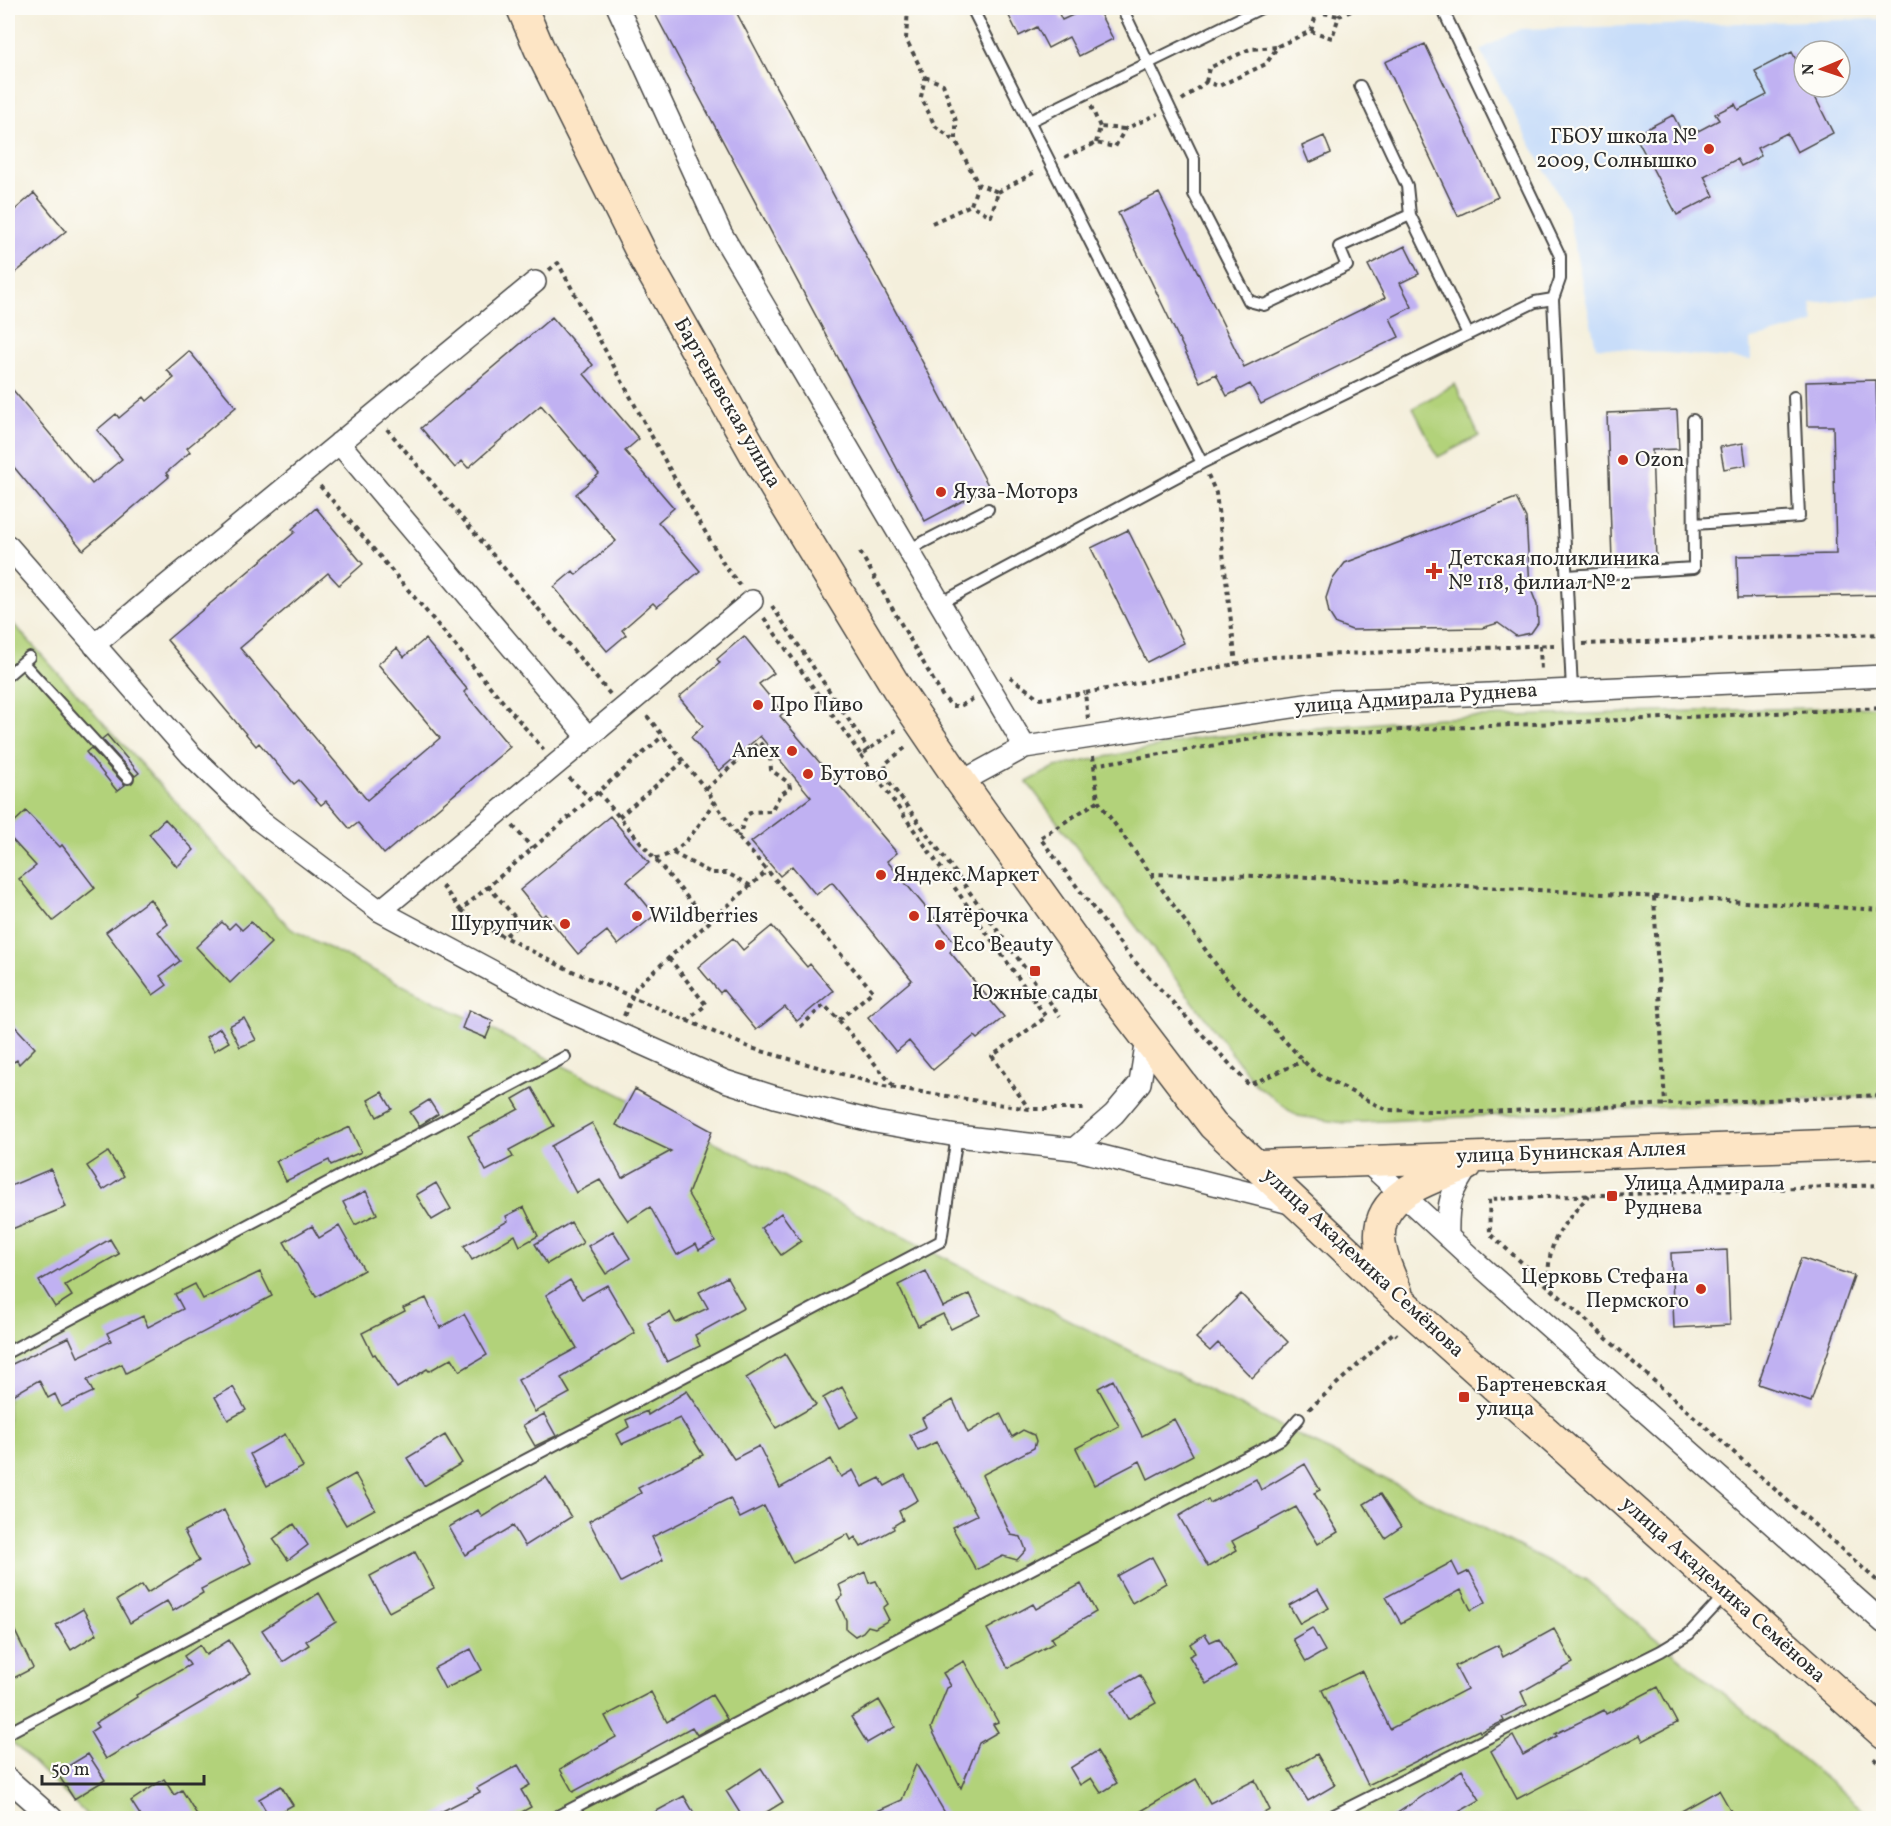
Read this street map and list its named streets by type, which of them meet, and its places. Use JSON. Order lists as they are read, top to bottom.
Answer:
{
  "streets": {
    "main road": ["Бартеневская улица", "улица Бунинская Аллея", "улица Академика Семёнова"],
    "street": ["улица Адмирала Руднева"]
  },
  "crossings": [
    ["Бартеневская улица", "улица Адмирала Руднева"],
    ["Бартеневская улица", "улица Академика Семёнова"],
    ["улица Адмирала Руднева", "улица Академика Семёнова"],
    ["улица Бунинская Аллея", "улица Академика Семёнова"]
  ],
  "places": {
    "other": [
      "ГБОУ школа № 2009, Солнышко",
      "Ozon",
      "Яуза-Моторз",
      "Про Пиво",
      "Anex",
      "Бутово",
      "Яндекс.Маркет",
      "Wildberries",
      "Пятёрочка",
      "Шурупчик",
      "Eco Beauty",
      "Церковь Стефана Пермского"
    ],
    "health": ["Детская поликлиника № 118, филиал № 2"],
    "transit": ["Южные сады", "Улица Адмирала Руднева", "Бартеневская улица"]
  },
  "scale_bar": "50 m",
  "north": "left"
}
